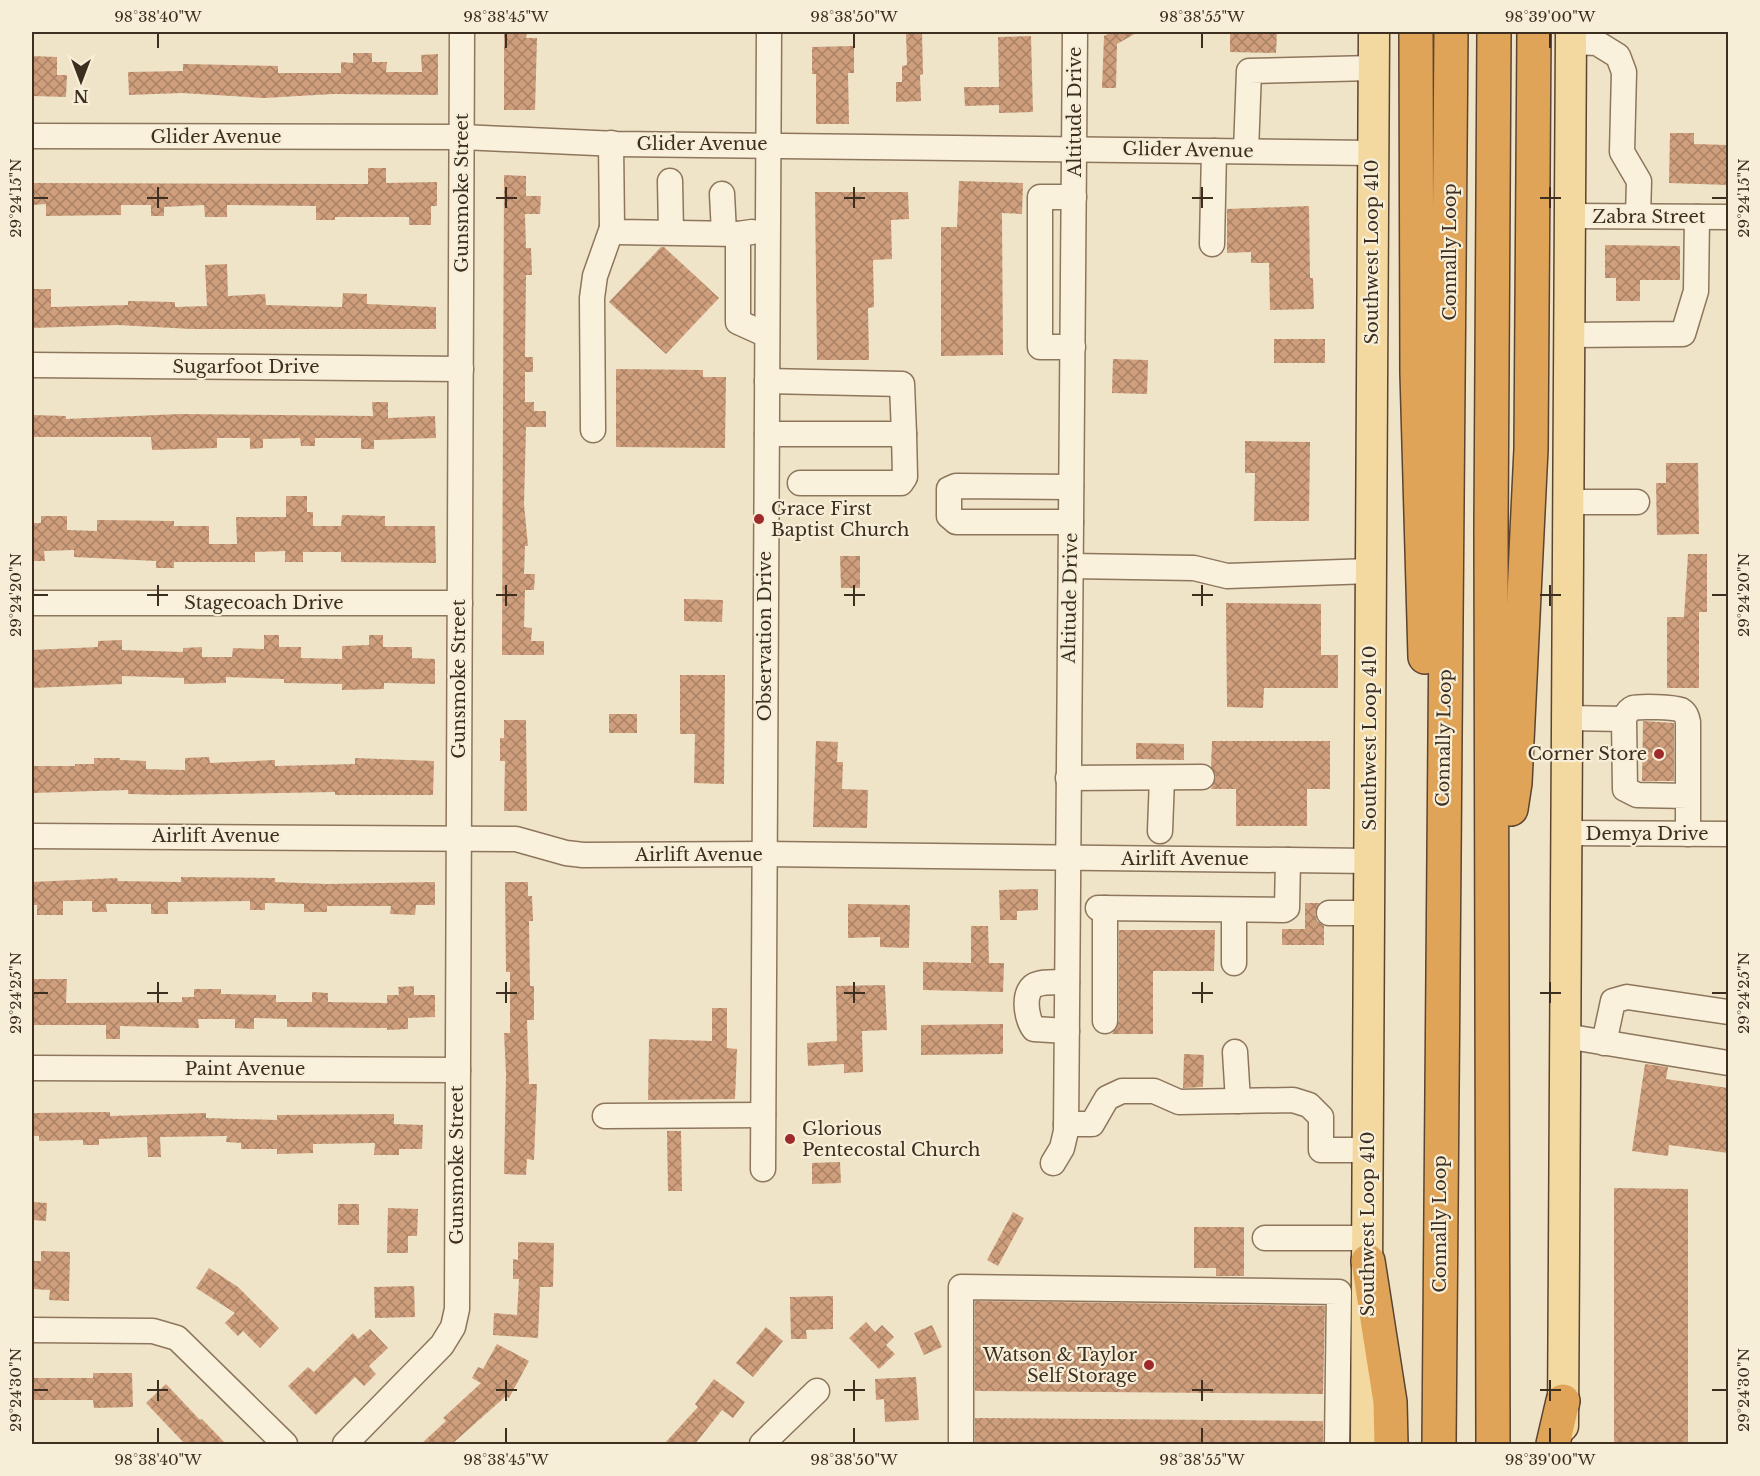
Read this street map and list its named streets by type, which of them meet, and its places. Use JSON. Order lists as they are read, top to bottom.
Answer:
{
  "streets": {
    "highway": ["Connally Loop"],
    "main road": ["Southwest Loop 410"],
    "street": [
      "Altitude Drive",
      "Glider Avenue",
      "Gunsmoke Street",
      "Zabra Street",
      "Sugarfoot Drive",
      "Stagecoach Drive",
      "Observation Drive",
      "Demya Drive",
      "Airlift Avenue",
      "Paint Avenue"
    ]
  },
  "crossings": [
    ["Altitude Drive", "Glider Avenue"],
    ["Altitude Drive", "Airlift Avenue"],
    ["Glider Avenue", "Gunsmoke Street"],
    ["Glider Avenue", "Southwest Loop 410"],
    ["Glider Avenue", "Observation Drive"],
    ["Gunsmoke Street", "Sugarfoot Drive"],
    ["Gunsmoke Street", "Stagecoach Drive"],
    ["Gunsmoke Street", "Airlift Avenue"],
    ["Gunsmoke Street", "Paint Avenue"],
    ["Southwest Loop 410", "Airlift Avenue"],
    ["Observation Drive", "Airlift Avenue"]
  ],
  "places": [
    "Grace First Baptist Church",
    "Corner Store",
    "Glorious Pentecostal Church",
    "Watson & Taylor Self Storage"
  ],
  "north": "bottom",
  "coordinates": [
    "98°38'40\"W",
    "98°38'45\"W",
    "98°38'50\"W",
    "98°38'55\"W",
    "98°39'00\"W",
    "29°24'15\"N",
    "29°24'20\"N",
    "29°24'25\"N",
    "29°24'30\"N"
  ]
}
